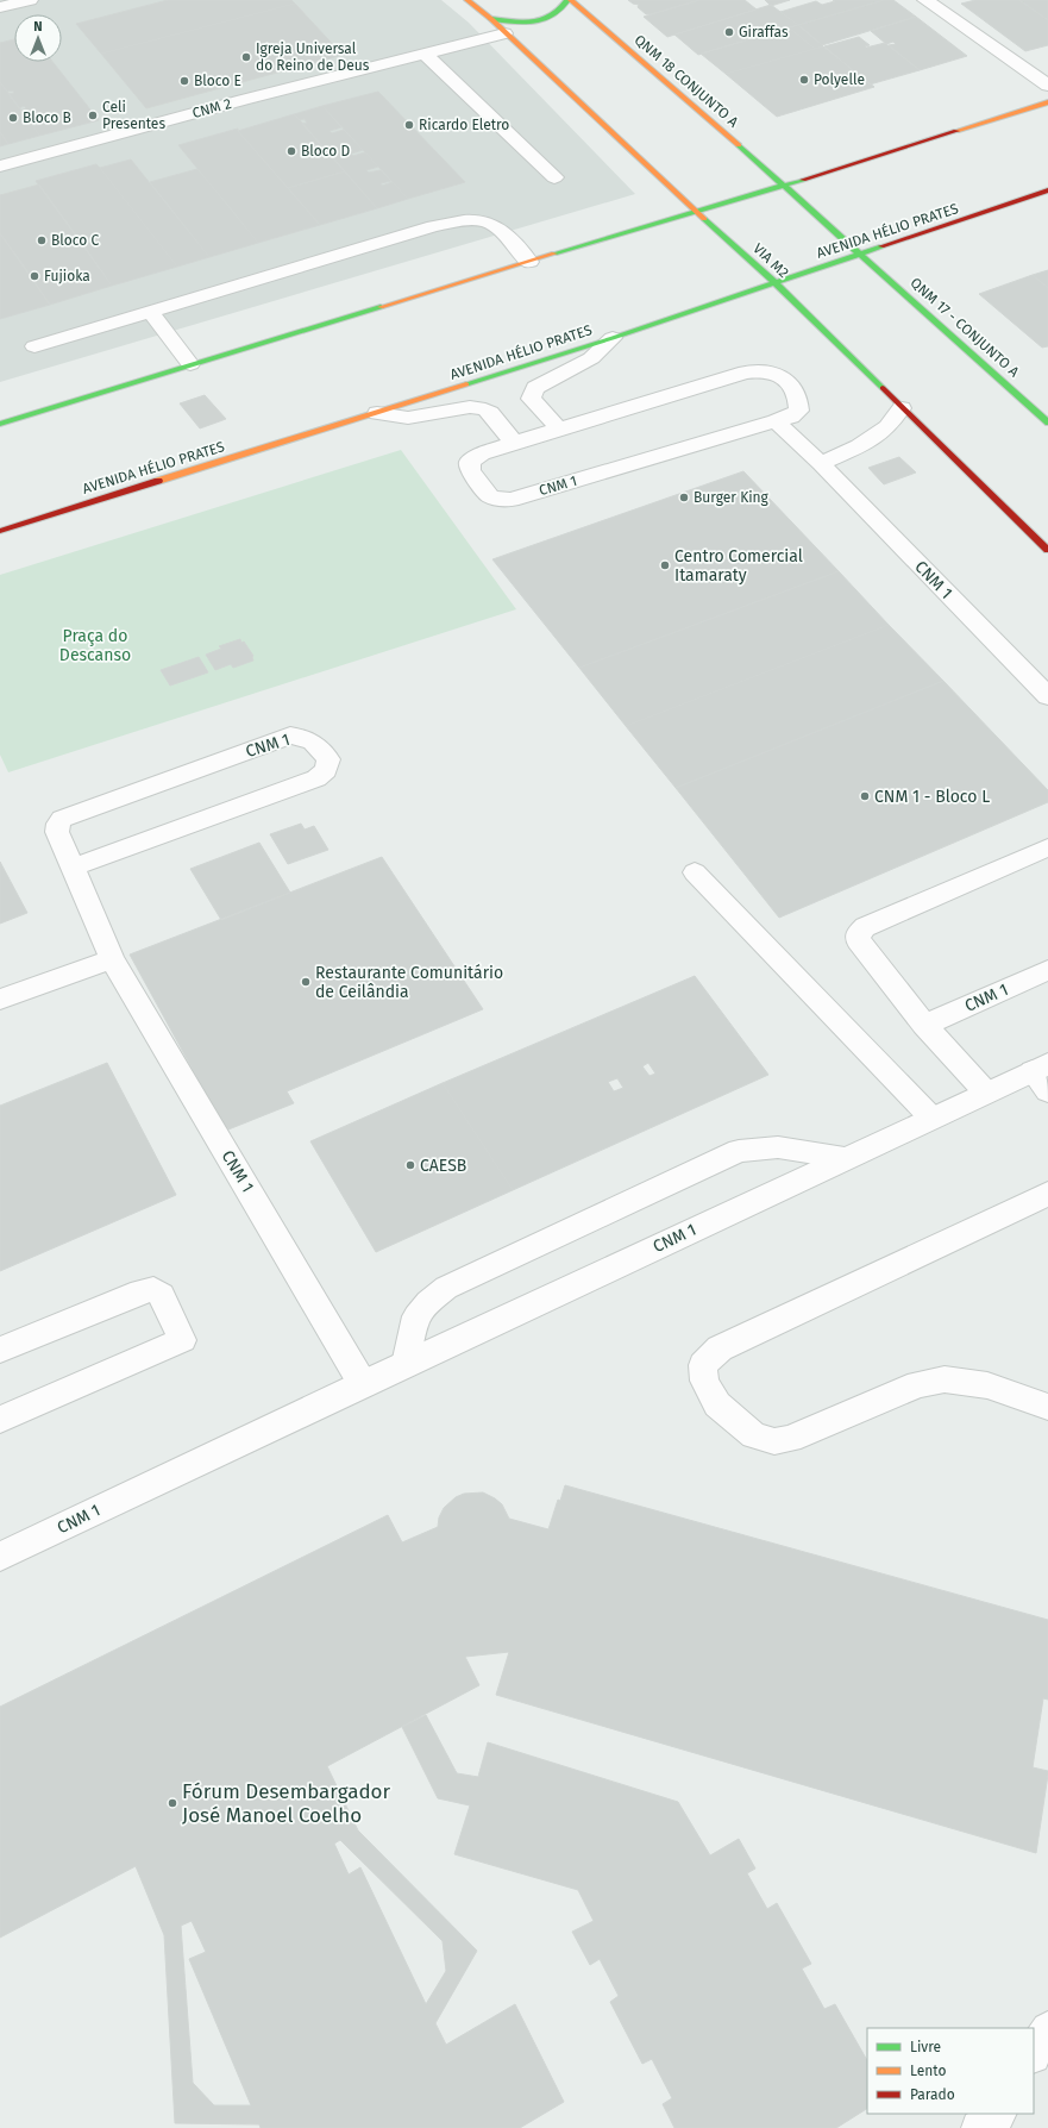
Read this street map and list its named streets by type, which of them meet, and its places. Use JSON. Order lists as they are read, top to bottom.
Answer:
{
  "streets": {
    "main road": [
      "QNM 18 CONJUNTO A",
      "AVENIDA HÉLIO PRATES",
      "VIA M2",
      "QNM 17 - CONJUNTO A"
    ],
    "street": ["CNM 2", "CNM 1"]
  },
  "crossings": [
    ["CNM 2", "VIA M2"],
    ["AVENIDA HÉLIO PRATES", "VIA M2"],
    ["AVENIDA HÉLIO PRATES", "QNM 17 - CONJUNTO A"]
  ],
  "parks": ["Praça do Descanso"],
  "places": [
    "Giraffas",
    "Igreja Universal do Reino de Deus",
    "Polyelle",
    "Bloco E",
    "Celi Presentes",
    "Bloco B",
    "Ricardo Eletro",
    "Bloco D",
    "Bloco C",
    "Fujioka",
    "Burger King",
    "Centro Comercial Itamaraty",
    "CNM 1 - Bloco L",
    "Restaurante Comunitário de Ceilândia",
    "CAESB",
    "Fórum Desembargador José Manoel Coelho"
  ],
  "legend": ["Livre", "Lento", "Parado"],
  "north": "top"
}
